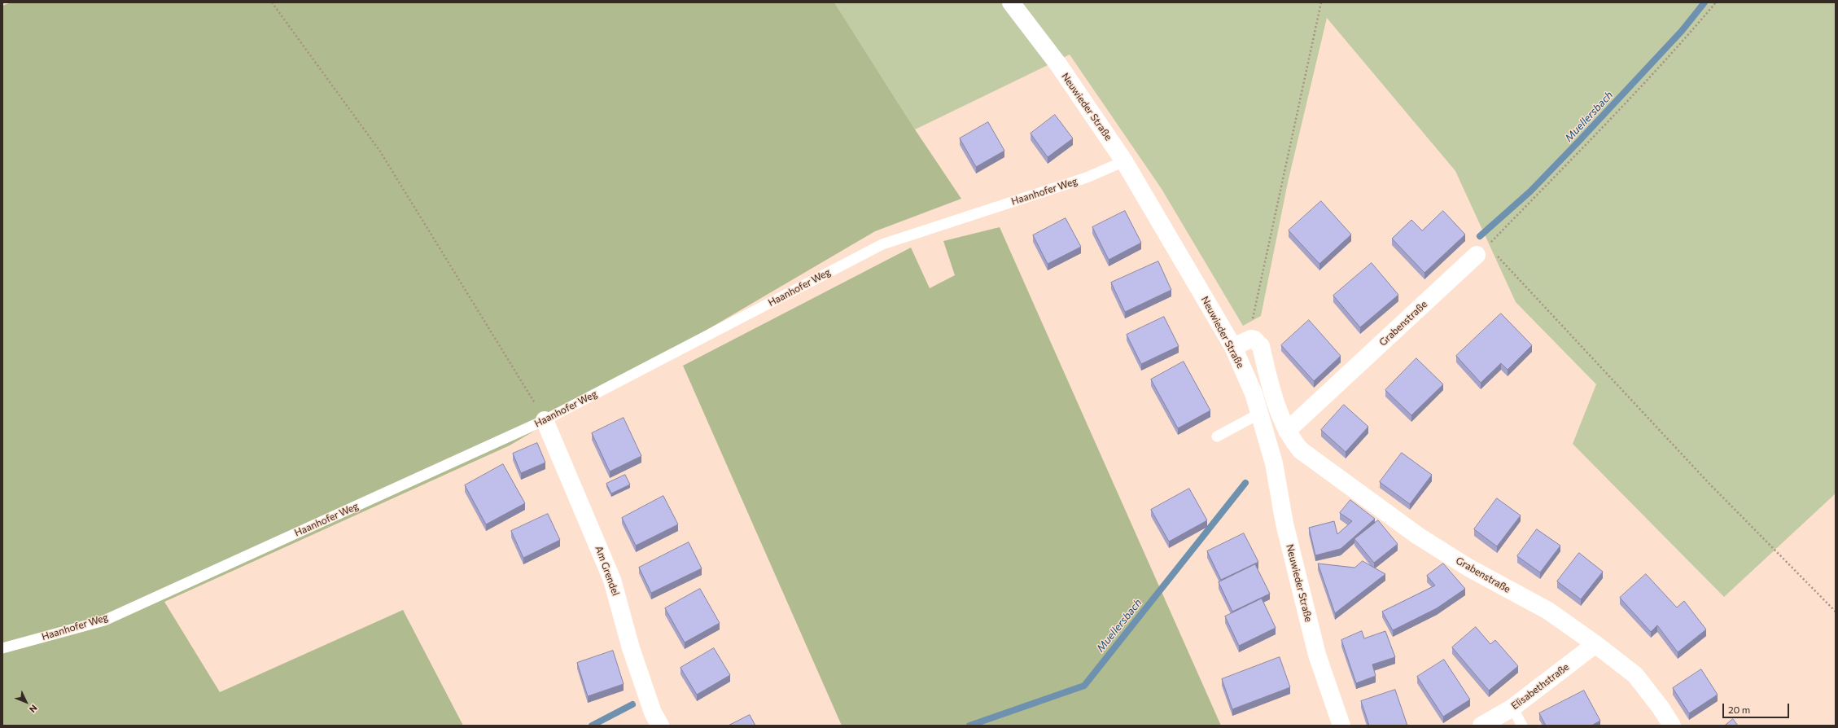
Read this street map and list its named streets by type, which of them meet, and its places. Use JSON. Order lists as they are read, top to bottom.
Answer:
{
  "streets": {
    "street": [
      "Neuwieder Straße",
      "Grabenstraße",
      "Am Grendel",
      "Elisabethstraße"
    ],
    "lane": ["Haanhofer Weg"]
  },
  "crossings": [
    ["Neuwieder Straße", "Haanhofer Weg"],
    ["Neuwieder Straße", "Grabenstraße"],
    ["Haanhofer Weg", "Am Grendel"],
    ["Grabenstraße", "Elisabethstraße"]
  ],
  "water": ["Muellersbach"],
  "scale_bar": "20 m",
  "north": "bottom right"
}
